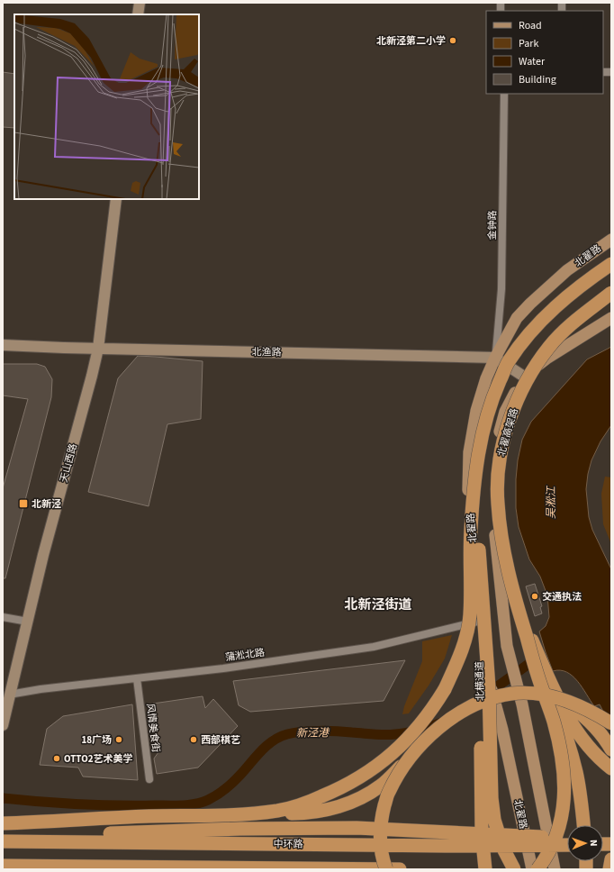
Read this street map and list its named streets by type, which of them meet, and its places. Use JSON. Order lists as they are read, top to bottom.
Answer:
{
  "streets": {
    "highway": ["北翟高架路", "北横通道", "中环路"],
    "main road": ["北翟路", "北渔路", "天山西路"],
    "street": ["金钟路", "蒲淞北路", "风情美食街"]
  },
  "crossings": [
    ["金钟路", "北翟路"],
    ["金钟路", "北渔路"],
    ["北翟路", "北渔路"],
    ["北翟路", "蒲淞北路"],
    ["北渔路", "天山西路"],
    ["天山西路", "蒲淞北路"],
    ["蒲淞北路", "风情美食街"]
  ],
  "districts": ["北新泾街道"],
  "water": ["吴淞江", "新泾港"],
  "places": {
    "other": [
      "北新泾第二小学",
      "交通执法",
      "18广场",
      "西部棋艺",
      "OTTO2艺术美学"
    ],
    "transit": ["北新泾"]
  },
  "legend": [
    "Road",
    "Park",
    "Water",
    "Building"
  ],
  "north": "right"
}
